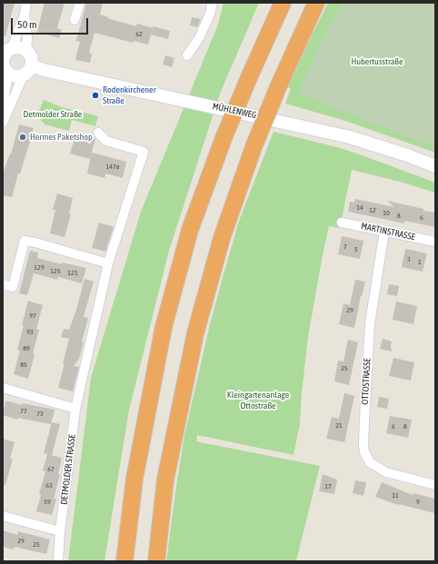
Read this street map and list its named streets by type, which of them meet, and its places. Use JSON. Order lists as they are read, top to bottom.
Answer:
{
  "streets": {
    "street": [
      "MÜHLENWEG",
      "MARTINSTRASSE",
      "OTTOSTRASSE",
      "DETMOLDER STRASSE"
    ]
  },
  "crossings": [
    ["MARTINSTRASSE", "OTTOSTRASSE"]
  ],
  "parks": ["Hubertusstraße", "Detmolder Straße", "Kleingartenanlage Ottostraße"],
  "places": ["Rodenkirchener Straße", "Hermes Paketshop"],
  "house_numbers": [
    "62",
    "147a",
    "14",
    "12",
    "10",
    "8",
    "6",
    "7",
    "5",
    "3",
    "1",
    "129",
    "125",
    "121",
    "29",
    "97",
    "93",
    "89",
    "85",
    "25",
    "77",
    "73",
    "21",
    "6",
    "8",
    "67",
    "63",
    "17",
    "11",
    "59",
    "9",
    "29",
    "25"
  ],
  "scale_bar": "50 m"
}
